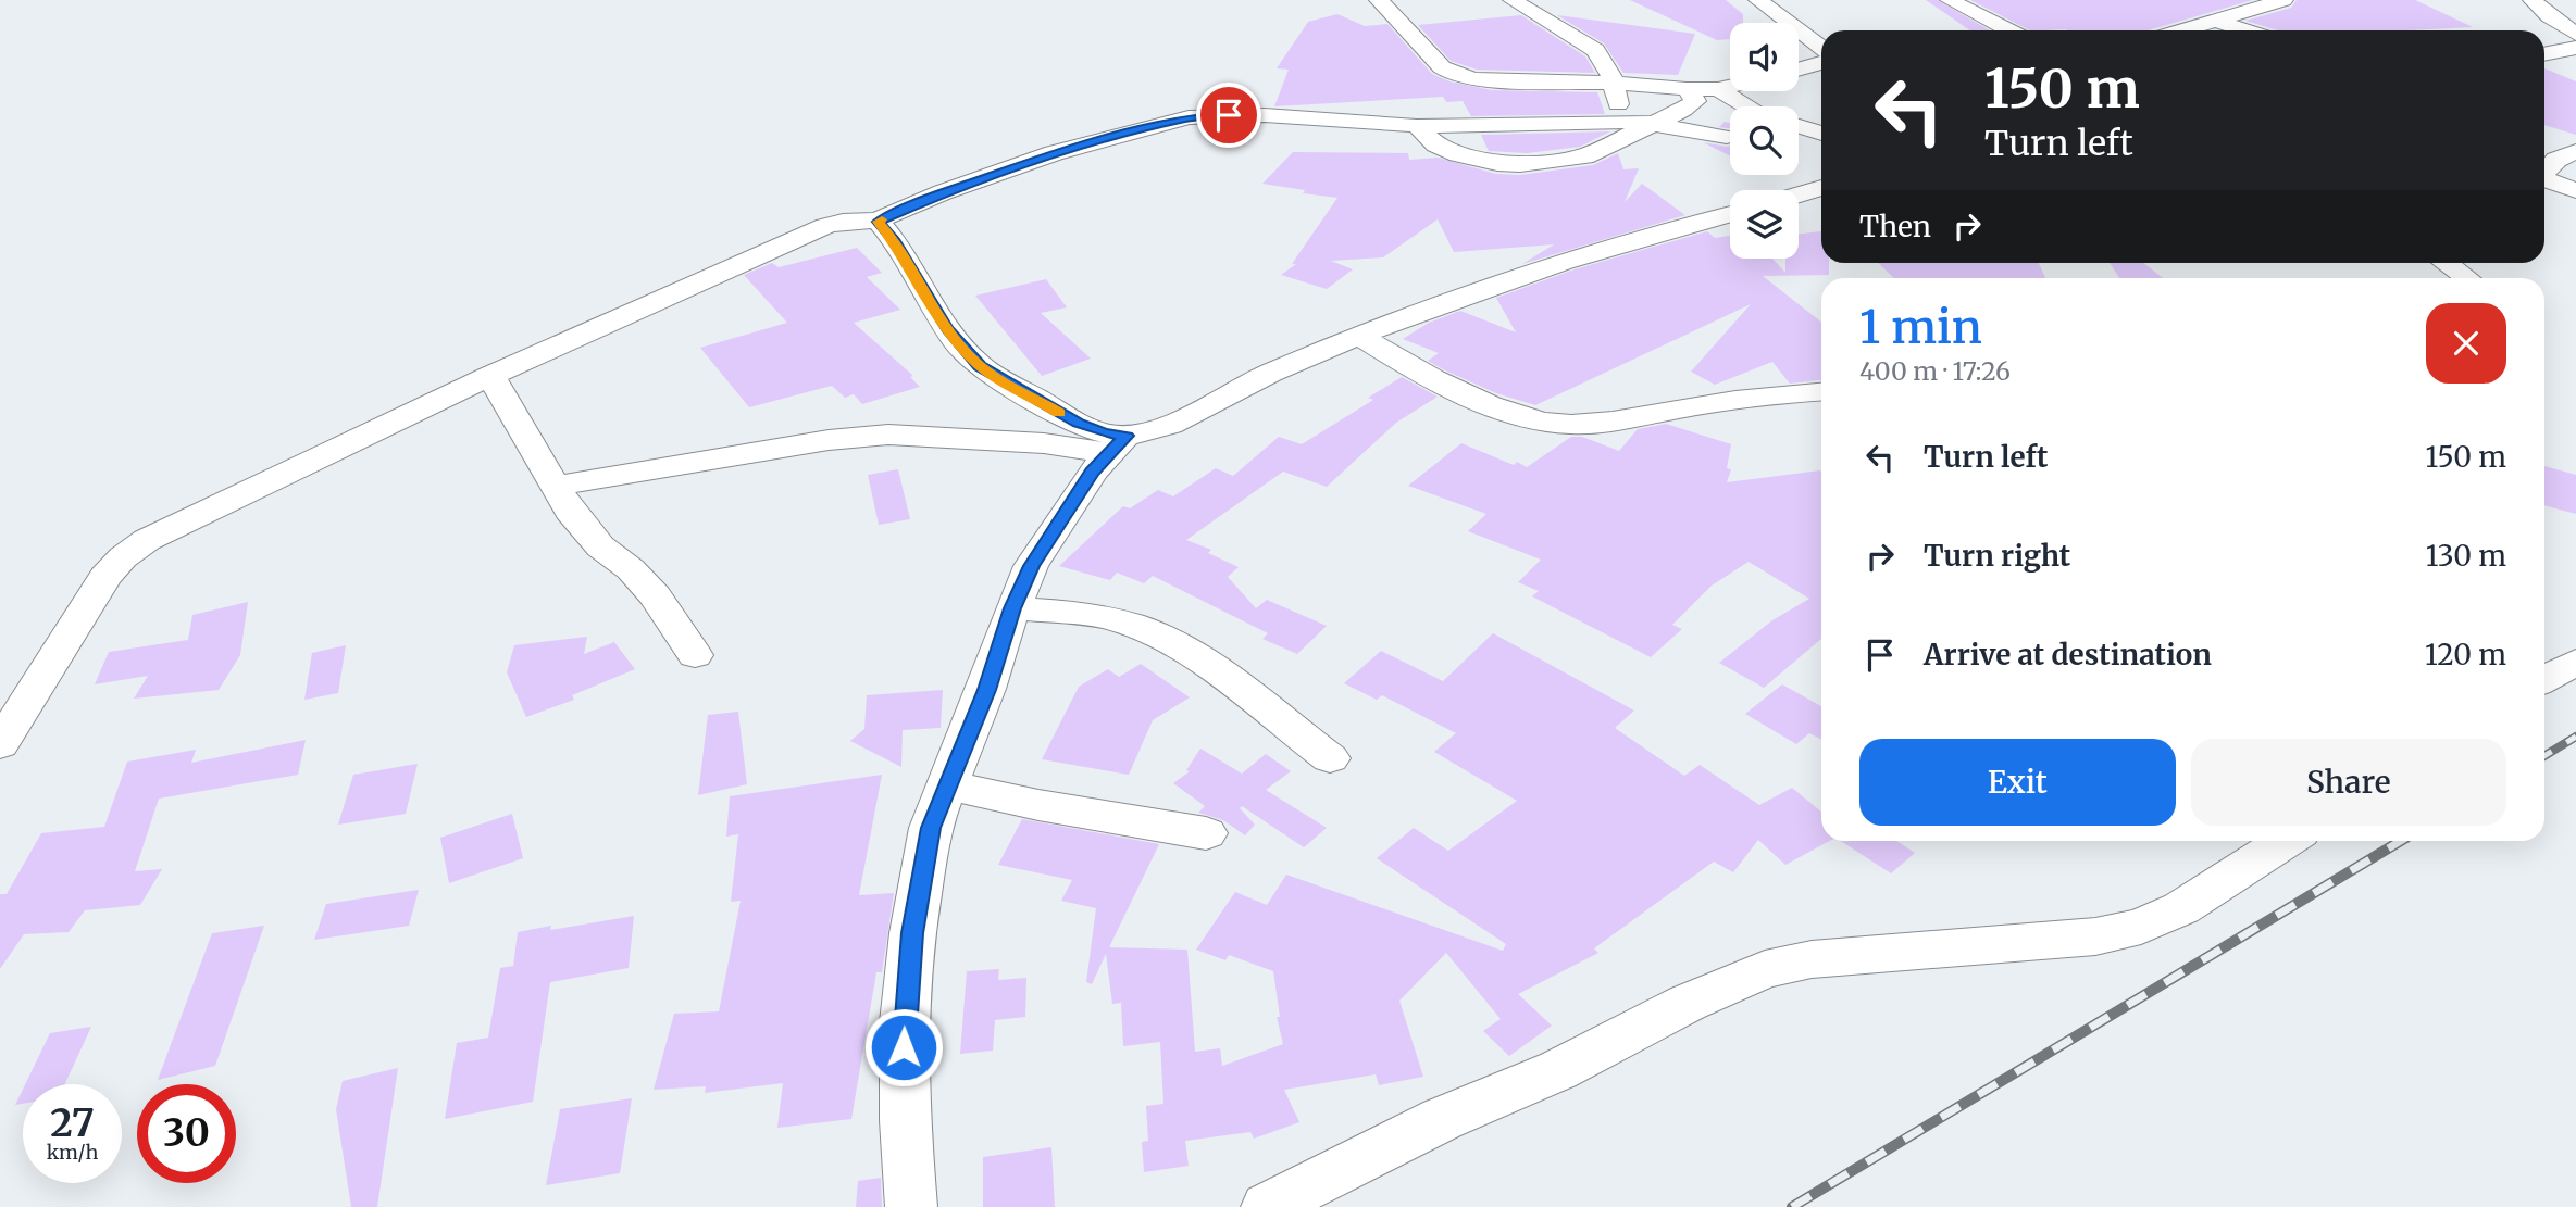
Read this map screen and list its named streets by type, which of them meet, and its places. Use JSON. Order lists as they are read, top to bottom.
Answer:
{
  "page": {
    "turn": ["150 m", "Turn left"],
    "then": "Then",
    "heading": ["1 min", "400 m · 17:26"],
    "list": [
      {
        "name": "Turn left",
        "value": "150 m"
      },
      {
        "name": "Turn right",
        "value": "130 m"
      },
      {
        "name": "Arrive at destination",
        "value": "120 m"
      }
    ],
    "buttons": ["Exit", "Share"],
    "speed": "27 km/h",
    "limit": "30"
  }
}
